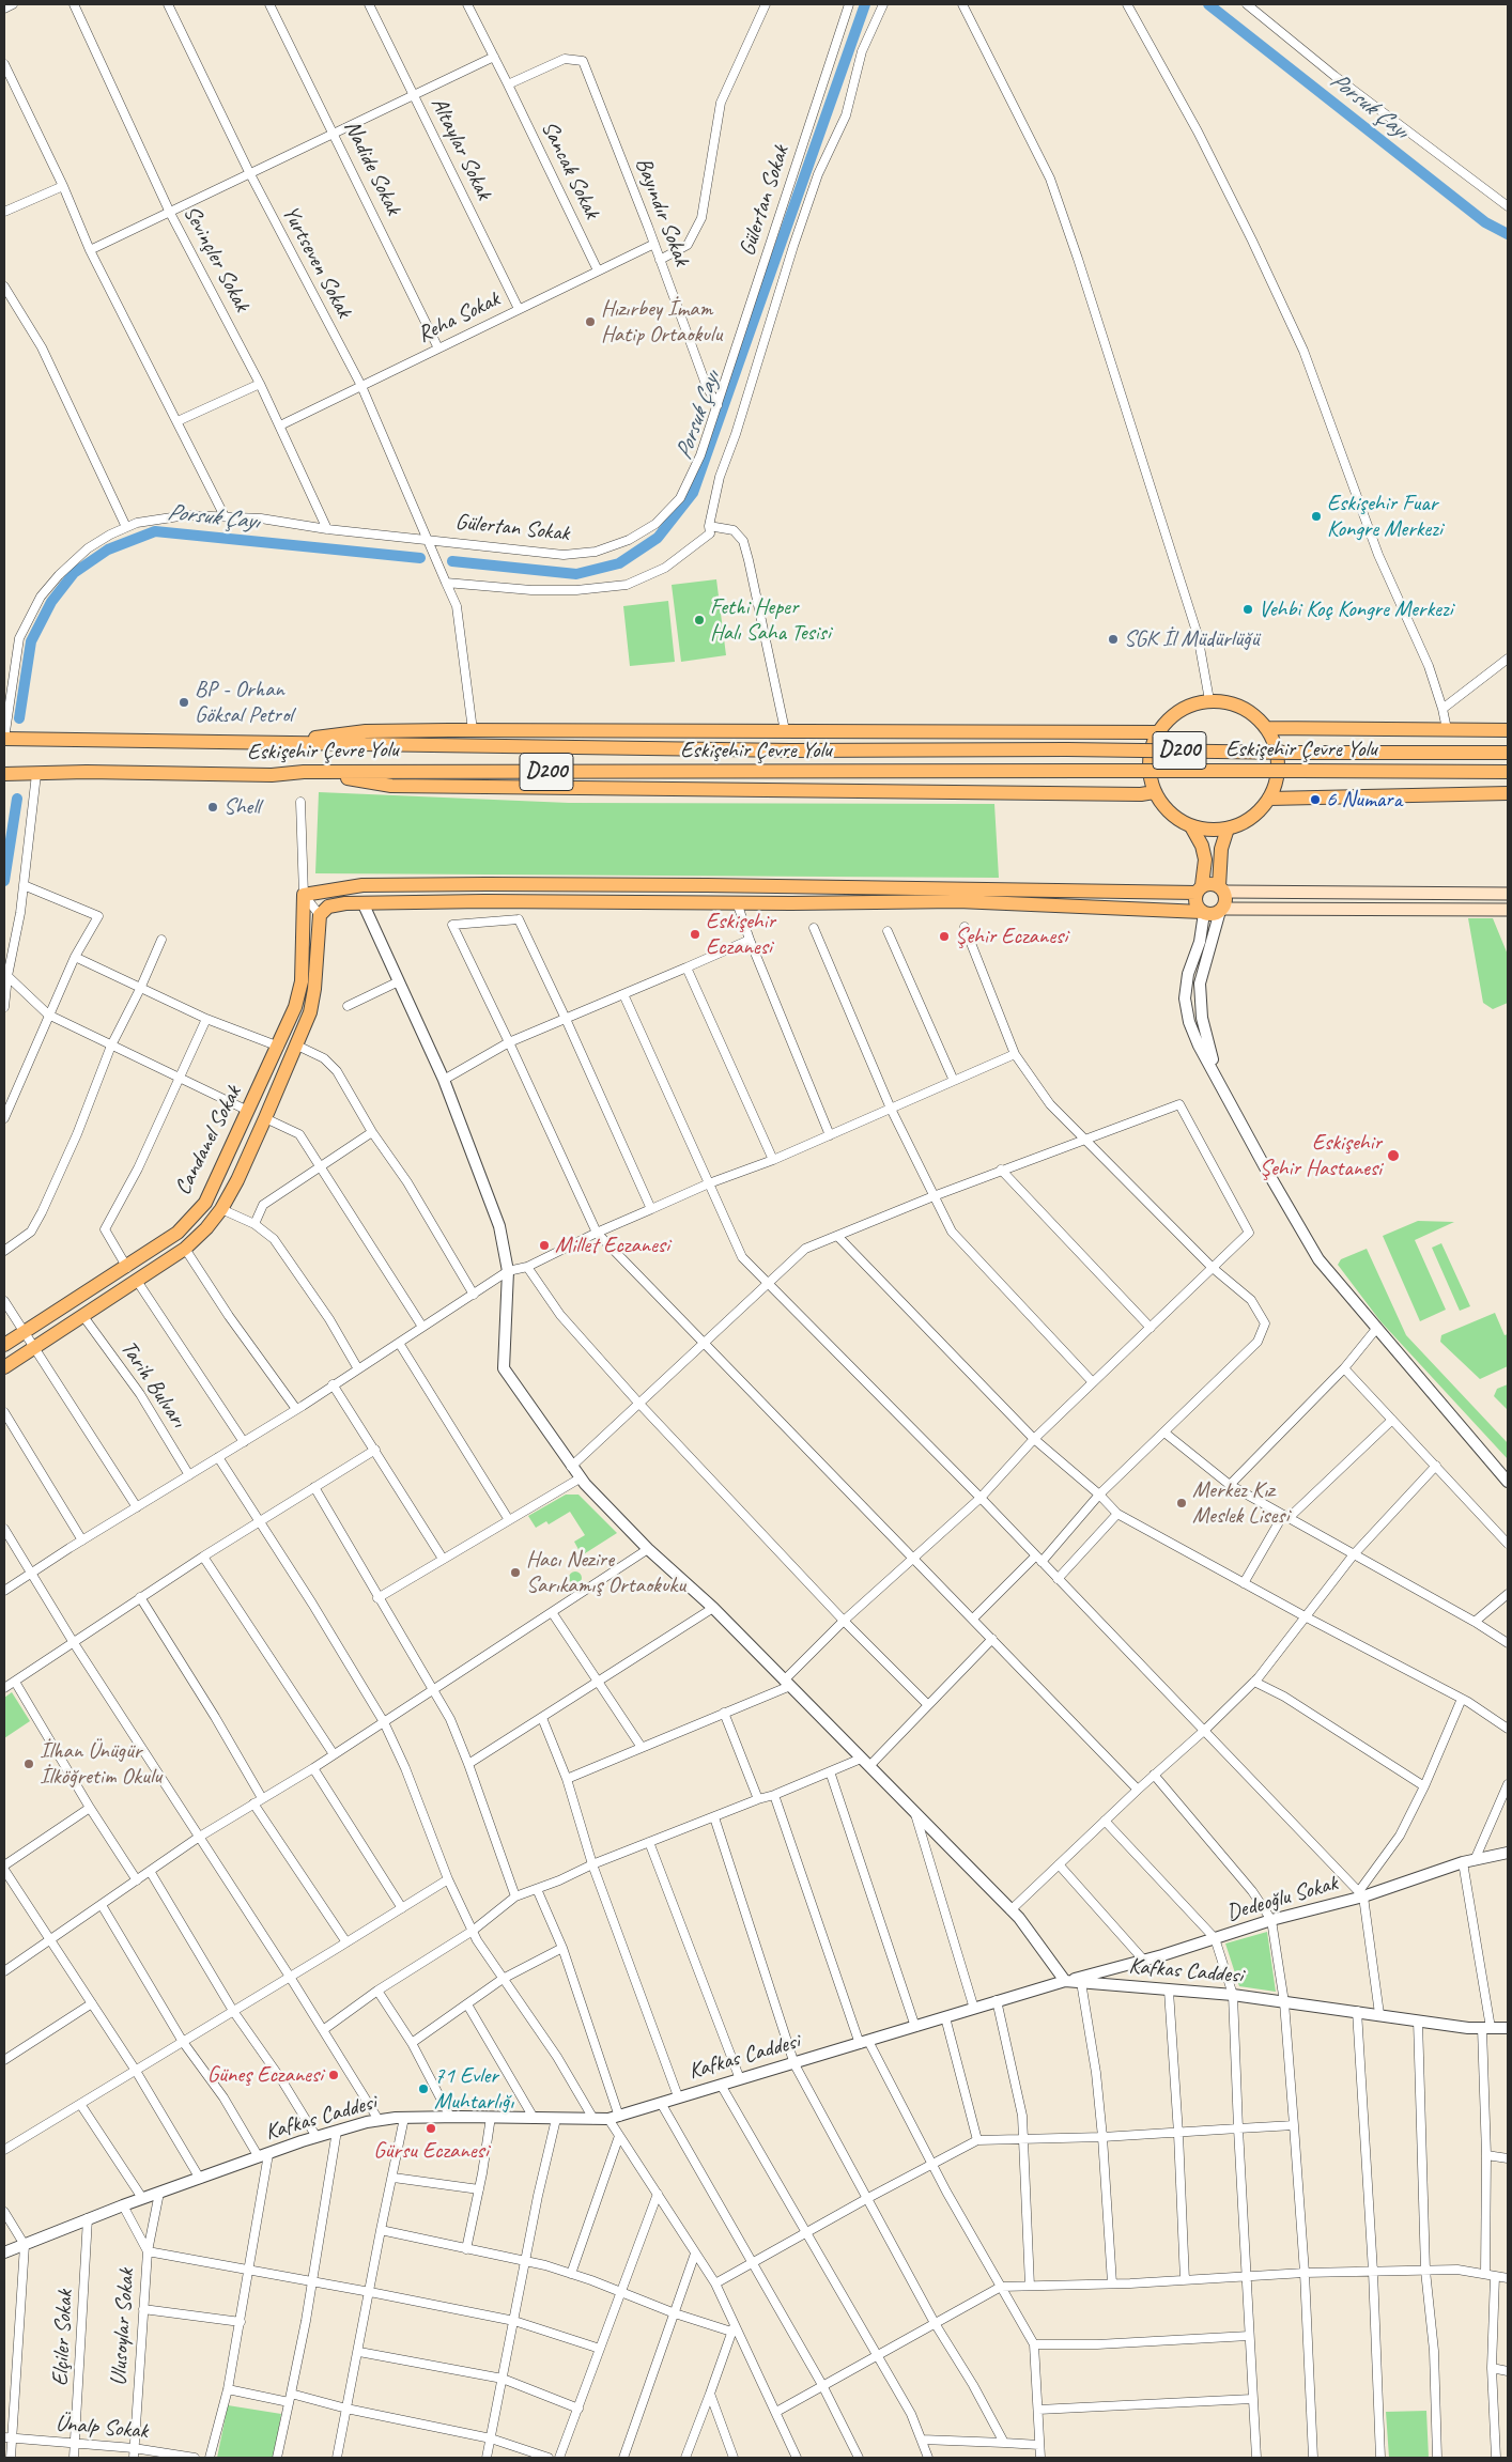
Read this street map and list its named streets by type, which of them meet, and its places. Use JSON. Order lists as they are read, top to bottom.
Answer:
{
  "streets": {
    "main road": ["Eskişehir Çevre Yolu", "D200", "Candanel Sokak"],
    "street": [
      "Altaylar Sokak",
      "Nadide Sokak",
      "Sancak Sokak",
      "Gülertan Sokak",
      "Bayındır Sokak",
      "Sevinçler Sokak",
      "Yurtseven Sokak",
      "Reha Sokak",
      "Tarih Bulvarı",
      "Dedeoğlu Sokak",
      "Kafkas Caddesi",
      "Ulusoylar Sokak",
      "Elçiler Sokak",
      "Ünalp Sokak"
    ]
  },
  "crossings": [
    ["Altaylar Sokak", "Reha Sokak"],
    ["Nadide Sokak", "Reha Sokak"],
    ["Sancak Sokak", "Bayındır Sokak"],
    ["Sancak Sokak", "Reha Sokak"],
    ["Gülertan Sokak", "Bayındır Sokak"],
    ["Gülertan Sokak", "Sevinçler Sokak"],
    ["Gülertan Sokak", "Yurtseven Sokak"],
    ["Gülertan Sokak", "Eskişehir Çevre Yolu"],
    ["Bayındır Sokak", "Reha Sokak"],
    ["Sevinçler Sokak", "Reha Sokak"],
    ["Yurtseven Sokak", "Reha Sokak"],
    ["Dedeoğlu Sokak", "Kafkas Caddesi"],
    ["Kafkas Caddesi", "Ulusoylar Sokak"],
    ["Kafkas Caddesi", "Elçiler Sokak"],
    ["Ulusoylar Sokak", "Ünalp Sokak"],
    ["Elçiler Sokak", "Ünalp Sokak"]
  ],
  "water": ["Porsuk Çayı"],
  "places": [
    "Hızırbey İmam Hatip Ortaokulu",
    "Eskişehir Fuar Kongre Merkezi",
    "Vehbi Koç Kongre Merkezi",
    "Fethi Heper Halı Saha Tesisi",
    "SGK İl Müdürlüğü",
    "BP - Orhan Göksal Petrol",
    "6 Numara",
    "Shell",
    "Eskişehir Eczanesi",
    "Şehir Eczanesi",
    "Eskişehir Şehir Hastanesi",
    "Millet Eczanesi",
    "Merkez Kız Meslek Lisesi",
    "Hacı Nezire Sarıkamış Ortaokuku",
    "İlhan Ünügür İlköğretim Okulu",
    "Güneş Eczanesi",
    "71 Evler Muhtarlığı",
    "Gürsu Eczanesi"
  ]
}
